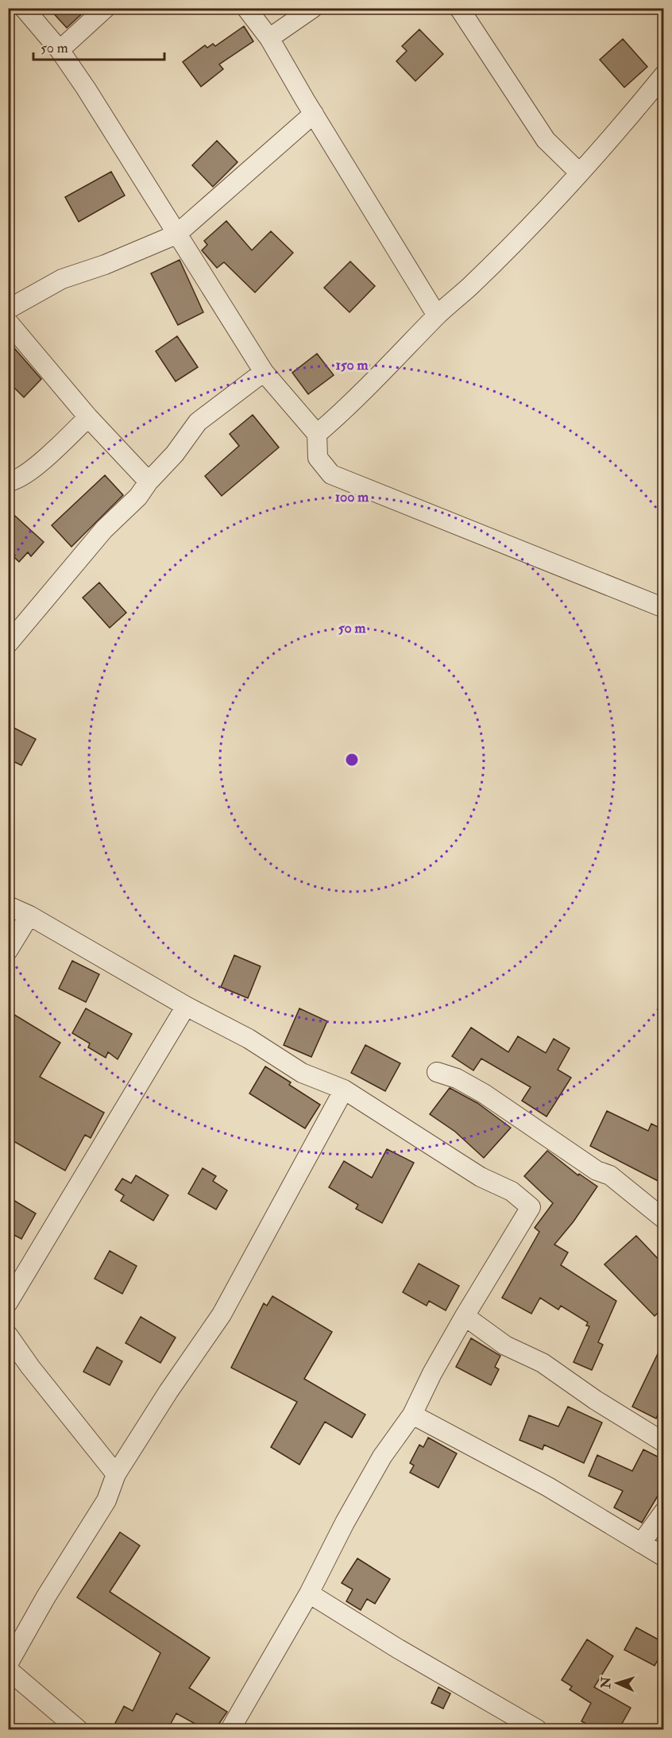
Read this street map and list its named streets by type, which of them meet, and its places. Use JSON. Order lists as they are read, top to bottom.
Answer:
{
  "scale_bar": "50 m",
  "north": "left",
  "rings": ["150 m", "100 m", "50 m"]
}
